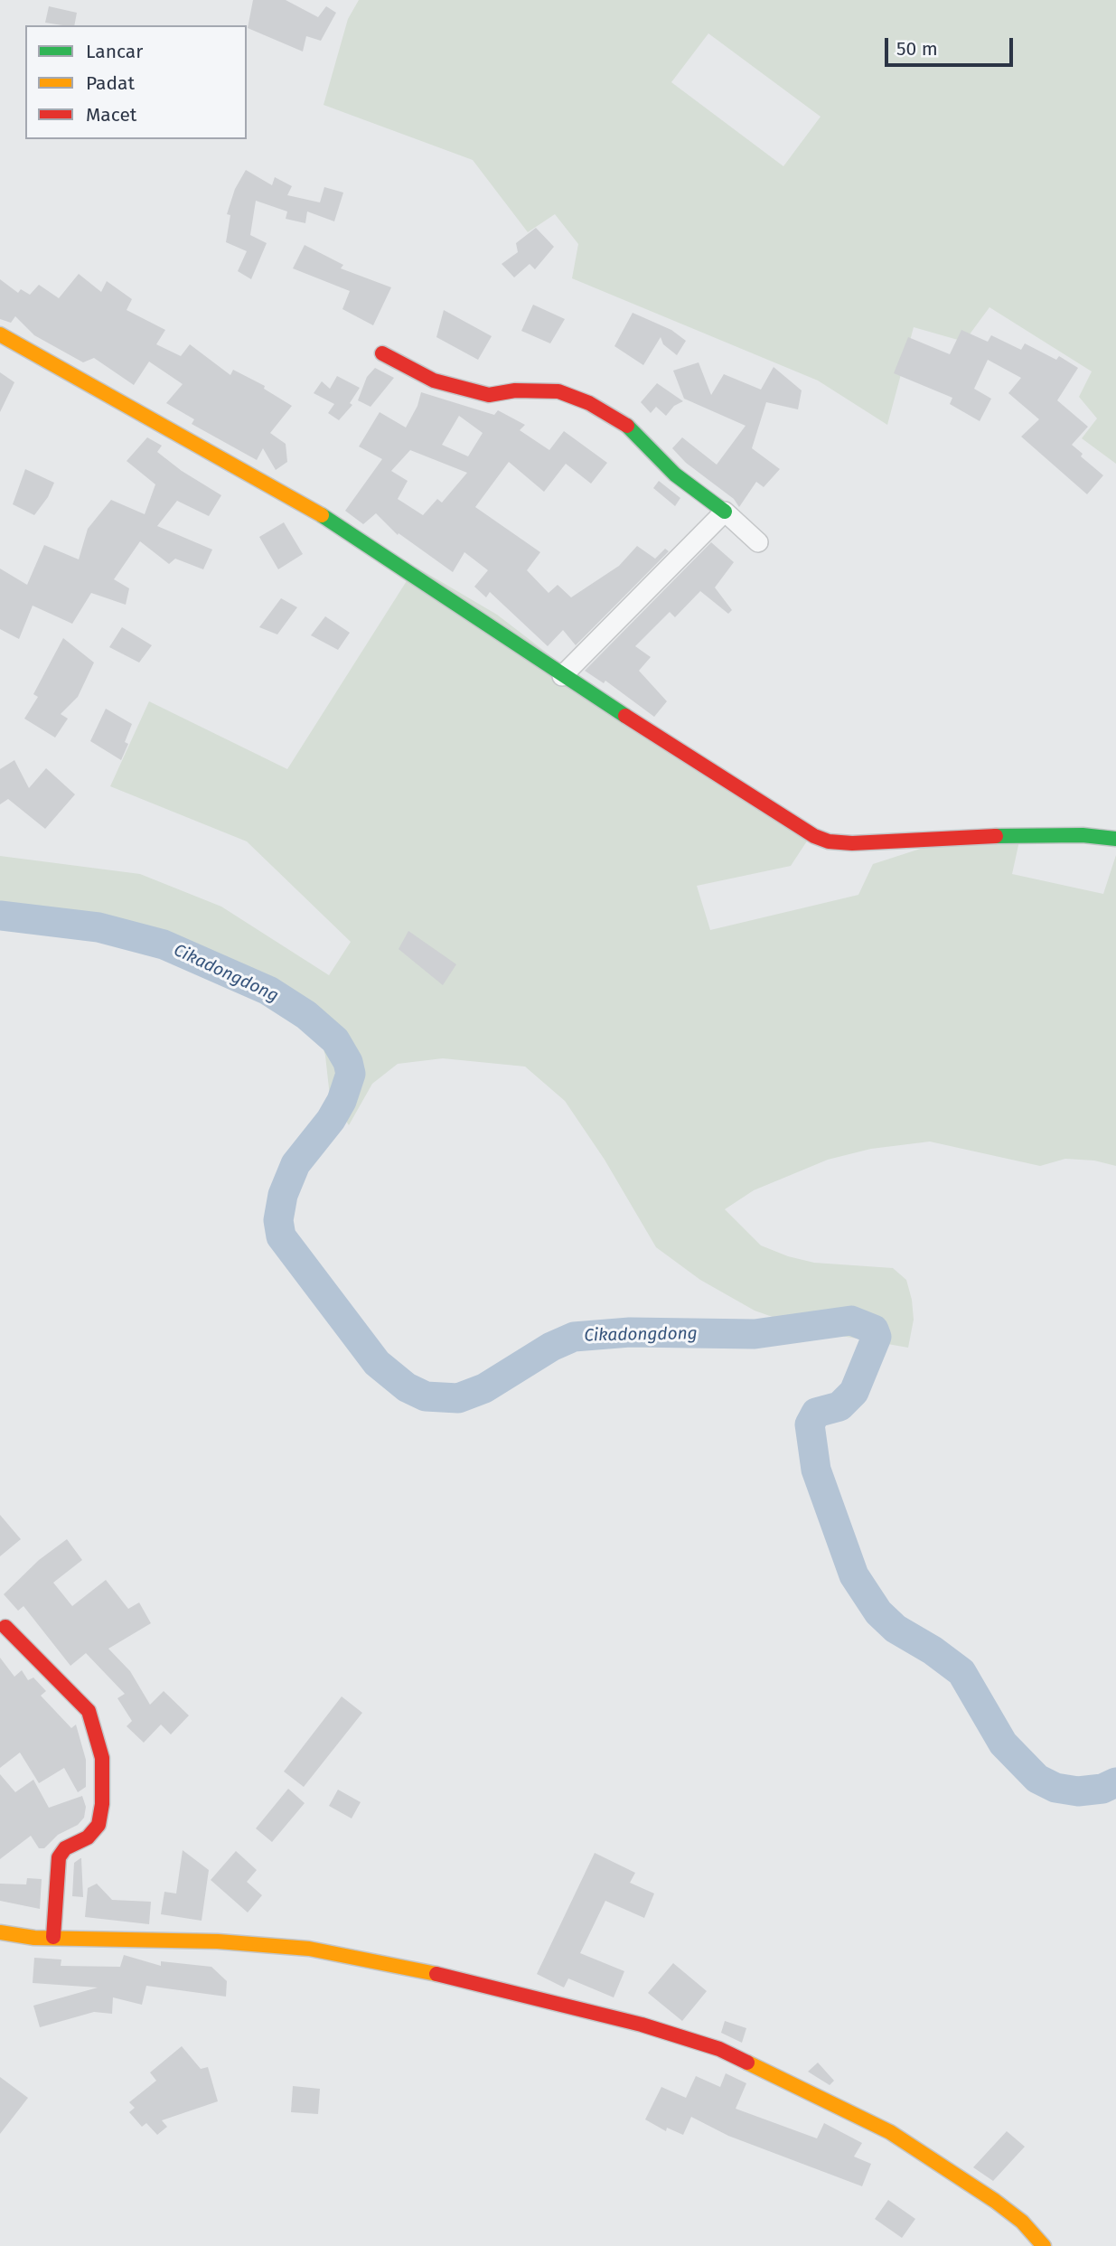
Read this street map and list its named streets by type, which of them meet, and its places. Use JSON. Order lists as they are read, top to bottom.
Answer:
{
  "water": ["Cikadongdong"],
  "legend": ["Lancar", "Padat", "Macet"],
  "scale_bar": "50 m"
}
